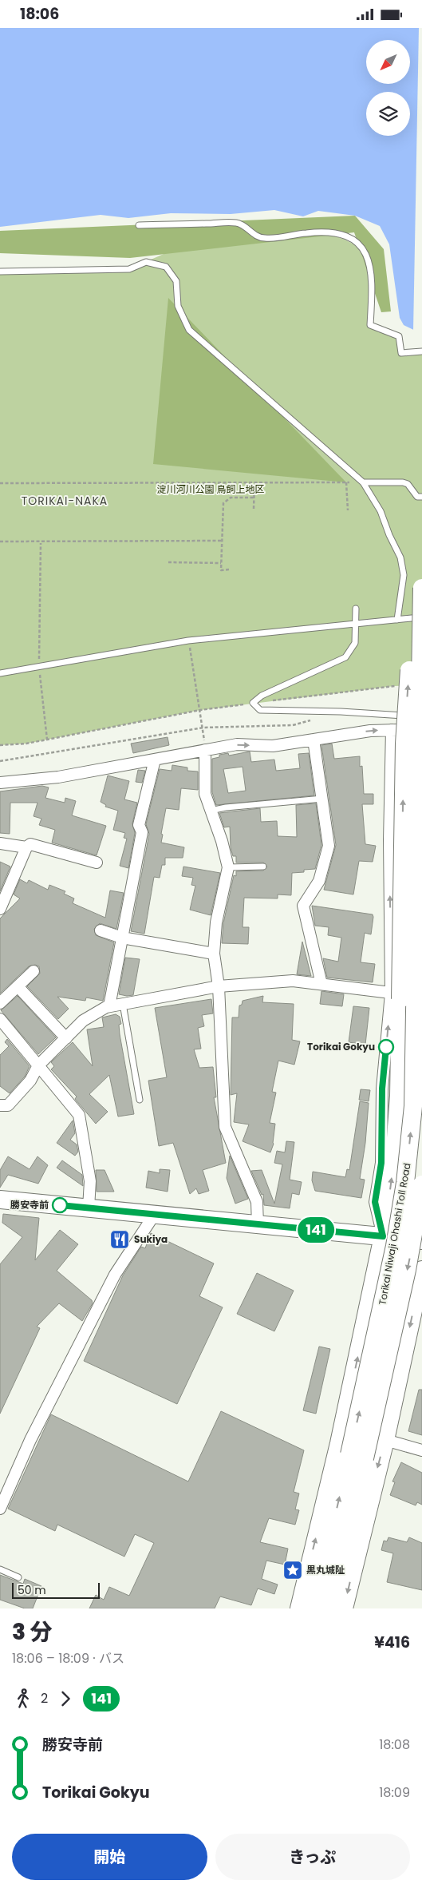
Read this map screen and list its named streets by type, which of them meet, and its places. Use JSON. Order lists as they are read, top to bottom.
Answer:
{
  "streets": {
    "main road": ["Torikai Niwaji Ohashi Toll Road"]
  },
  "districts": ["TORIKAI-NAKA"],
  "parks": ["淀川河川公園 鳥飼上地区"],
  "places": {
    "other": ["Torikai Gokyu", "勝安寺前"],
    "restaurant": ["Sukiya"],
    "place": ["黒丸城阯"]
  },
  "lines": ["bus line 141"],
  "scale_bar": "50 m",
  "north": "bottom left",
  "page": {
    "status": "18:06",
    "on_map": "141",
    "scale": "50 m",
    "heading": ["3 分", "18:06 – 18:09 · バス", "¥416"],
    "legs": ["2", "141"],
    "list": [
      {
        "name": "勝安寺前",
        "value": "18:08"
      },
      {
        "name": "Torikai Gokyu",
        "value": "18:09"
      }
    ],
    "buttons": ["開始", "きっぷ"]
  }
}
